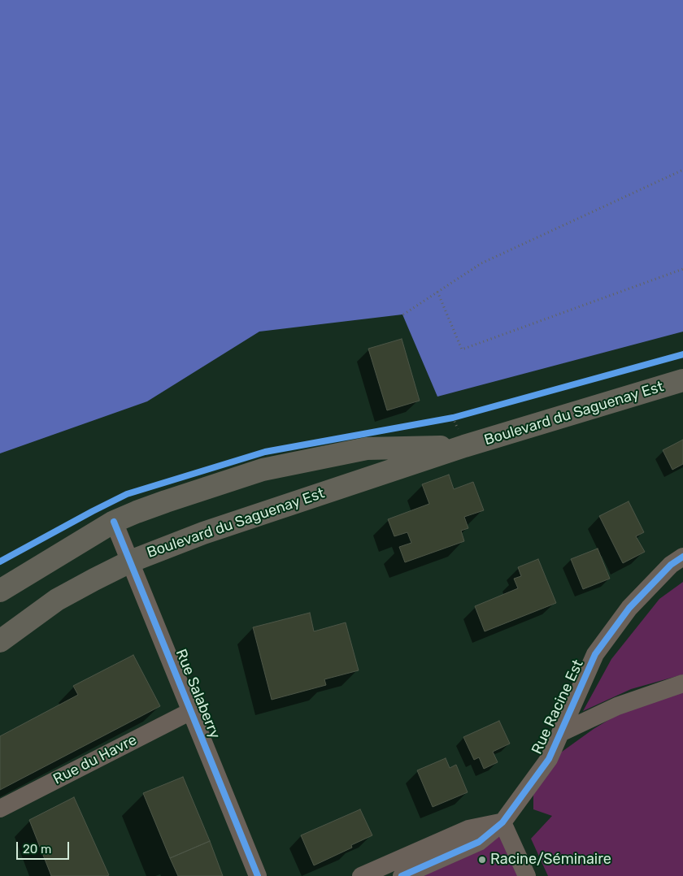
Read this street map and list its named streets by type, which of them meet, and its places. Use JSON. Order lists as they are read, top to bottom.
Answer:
{
  "streets": {
    "main road": ["Boulevard du Saguenay Est"],
    "street": ["Rue Salaberry", "Rue Racine Est", "Rue du Havre"]
  },
  "crossings": [
    ["Boulevard du Saguenay Est", "Rue Salaberry"],
    ["Rue Salaberry", "Rue du Havre"]
  ],
  "places": ["Racine/Séminaire"],
  "scale_bar": "20 m"
}
